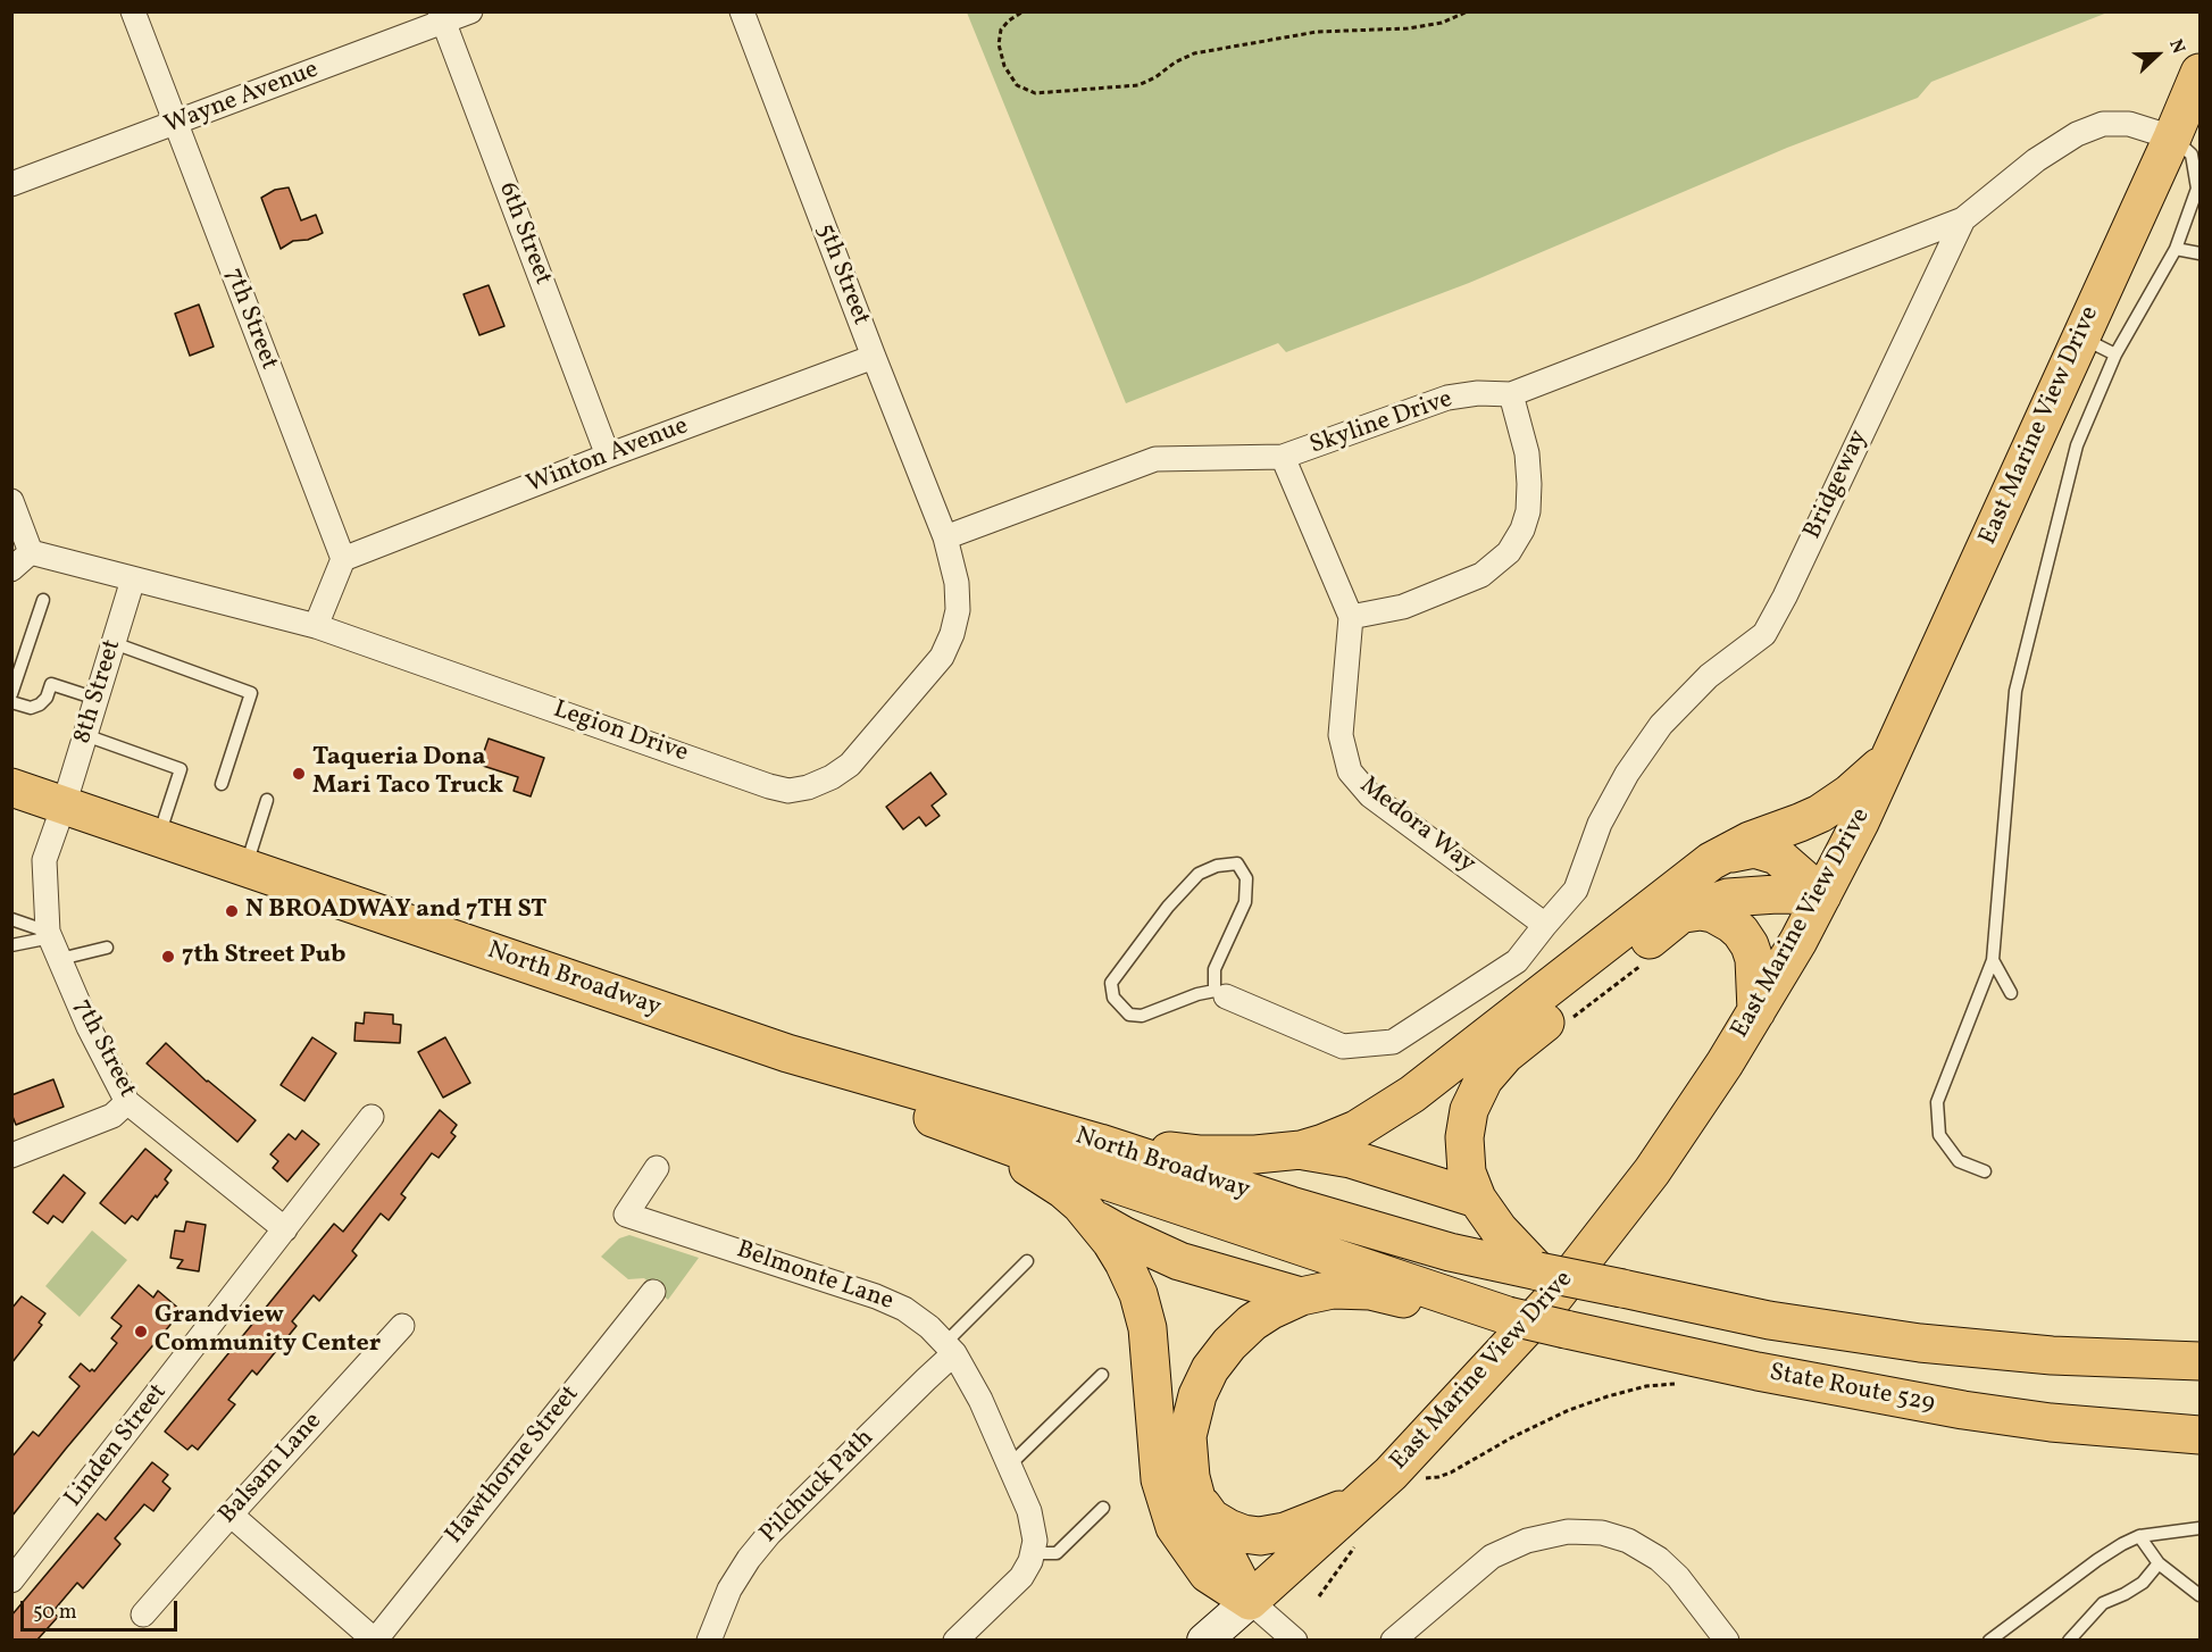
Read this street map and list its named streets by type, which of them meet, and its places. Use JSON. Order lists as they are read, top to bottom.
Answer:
{
  "streets": {
    "main road": ["East Marine View Drive", "North Broadway", "State Route 529"],
    "street": [
      "Wayne Avenue",
      "6th Street",
      "5th Street",
      "7th Street",
      "Skyline Drive",
      "Winton Avenue",
      "Bridgeway",
      "8th Street",
      "Legion Drive",
      "Medora Way",
      "Belmonte Lane",
      "Linden Street",
      "Hawthorne Street",
      "Balsam Lane",
      "Pilchuck Path"
    ]
  },
  "crossings": [
    ["Wayne Avenue", "6th Street"],
    ["Wayne Avenue", "7th Street"],
    ["6th Street", "Winton Avenue"],
    ["5th Street", "Skyline Drive"],
    ["5th Street", "Winton Avenue"],
    ["5th Street", "Legion Drive"],
    ["7th Street", "Winton Avenue"],
    ["7th Street", "8th Street"],
    ["7th Street", "North Broadway"],
    ["7th Street", "Linden Street"],
    ["Skyline Drive", "Bridgeway"],
    ["Skyline Drive", "Legion Drive"],
    ["Skyline Drive", "Medora Way"],
    ["East Marine View Drive", "Bridgeway"],
    ["Bridgeway", "Medora Way"],
    ["8th Street", "Legion Drive"],
    ["8th Street", "North Broadway"],
    ["North Broadway", "State Route 529"],
    ["Belmonte Lane", "Pilchuck Path"]
  ],
  "places": [
    "Taqueria Dona Mari Taco Truck",
    "N BROADWAY and 7TH ST",
    "7th Street Pub",
    "Grandview Community Center"
  ],
  "scale_bar": "50 m",
  "north": "right"
}
